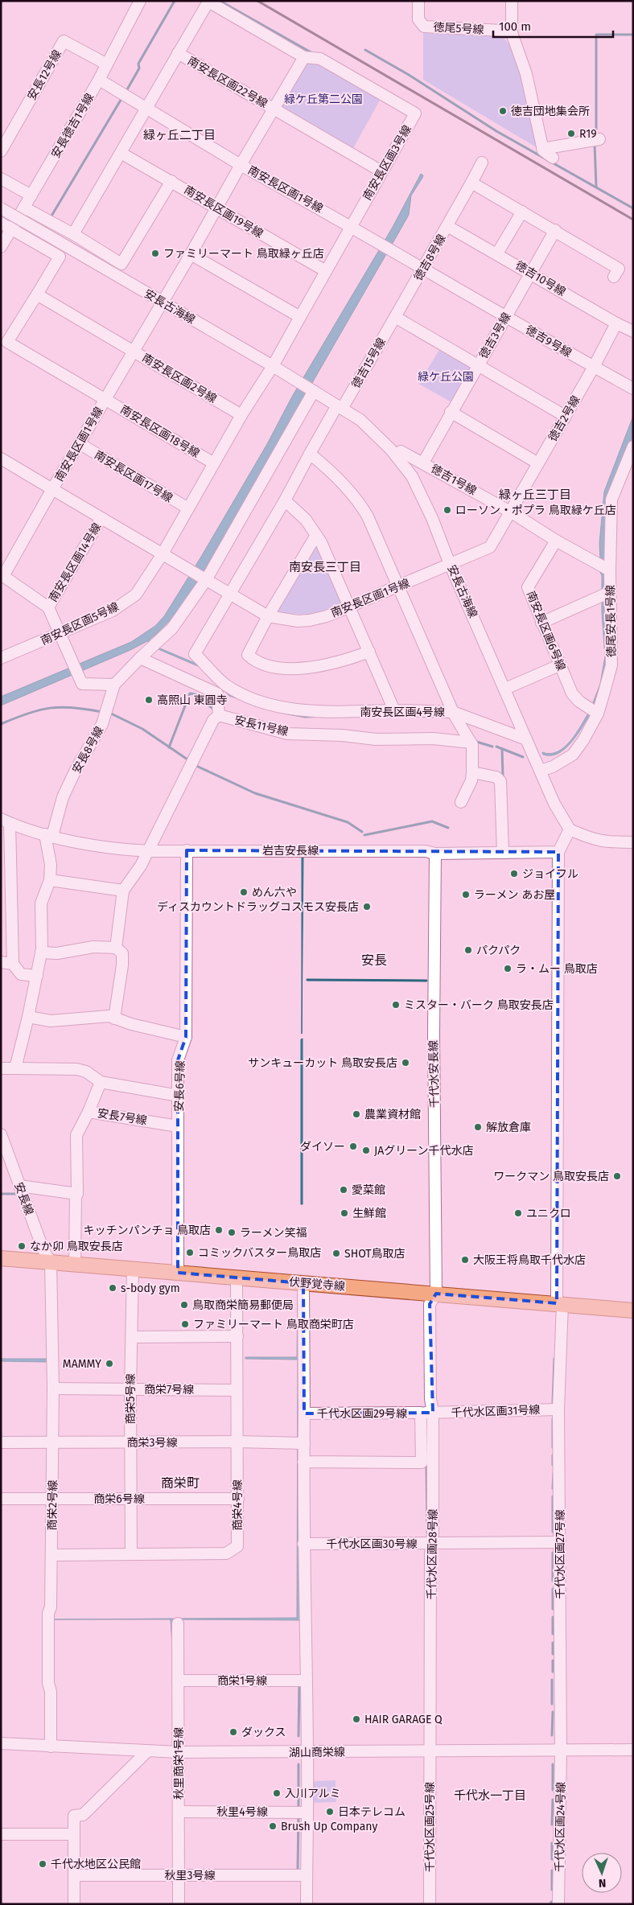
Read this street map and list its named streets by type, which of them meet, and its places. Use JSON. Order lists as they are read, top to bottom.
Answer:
{
  "streets": {
    "main road": ["伏野覚寺線"],
    "street": [
      "徳尾5号線",
      "安長12号線",
      "南安長区画22号線",
      "安長徳吉1号線",
      "南安長区画3号線",
      "南安長区画1号線",
      "南安長区画19号線",
      "徳吉8号線",
      "徳吉10号線",
      "安長古海線",
      "徳吉3号線",
      "徳吉9号線",
      "徳吉15号線",
      "南安長区画2号線",
      "徳吉2号線",
      "南安長区画18号線",
      "南安長区画17号線",
      "徳吉1号線",
      "南安長区画14号線",
      "徳尾安長1号線",
      "南安長区画5号線",
      "南安長区画6号線",
      "南安長区画4号線",
      "安長11号線",
      "安長8号線",
      "岩吉安長線",
      "千代水安長線",
      "安長6号線",
      "安長7号線",
      "安長線",
      "商栄7号線",
      "商栄5号線",
      "千代水区画31号線",
      "千代水区画29号線",
      "商栄3号線",
      "商栄6号線",
      "商栄2号線",
      "商栄4号線",
      "千代水区画30号線",
      "千代水区画28号線",
      "千代水区画27号線",
      "商栄1号線",
      "湖山商栄線",
      "秋里商栄1号線",
      "秋里4号線",
      "千代水区画25号線",
      "千代水区画24号線",
      "秋里3号線"
    ]
  },
  "crossings": [
    ["安長12号線", "安長徳吉1号線"],
    ["南安長区画22号線", "南安長区画3号線"],
    ["南安長区画3号線", "南安長区画1号線"],
    ["南安長区画3号線", "南安長区画19号線"],
    ["南安長区画3号線", "安長古海線"],
    ["南安長区画3号線", "南安長区画2号線"],
    ["南安長区画1号線", "南安長区画19号線"],
    ["南安長区画1号線", "徳吉8号線"],
    ["南安長区画1号線", "安長古海線"],
    ["南安長区画1号線", "徳吉9号線"],
    ["南安長区画1号線", "南安長区画2号線"],
    ["南安長区画1号線", "徳吉2号線"],
    ["南安長区画1号線", "南安長区画18号線"],
    ["南安長区画1号線", "南安長区画17号線"],
    ["南安長区画1号線", "徳吉1号線"],
    ["南安長区画1号線", "南安長区画14号線"],
    ["南安長区画1号線", "南安長区画5号線"],
    ["南安長区画1号線", "南安長区画4号線"],
    ["南安長区画1号線", "安長8号線"],
    ["徳吉8号線", "徳吉10号線"],
    ["徳吉8号線", "徳吉9号線"],
    ["徳吉8号線", "徳吉15号線"],
    ["徳吉10号線", "徳吉3号線"],
    ["徳吉10号線", "徳吉2号線"],
    ["安長古海線", "徳吉15号線"],
    ["安長古海線", "徳尾安長1号線"],
    ["安長古海線", "安長8号線"],
    ["徳吉3号線", "徳吉9号線"],
    ["徳吉3号線", "徳吉1号線"],
    ["徳吉9号線", "徳吉2号線"],
    ["徳吉15号線", "南安長区画4号線"],
    ["南安長区画2号線", "南安長区画18号線"],
    ["徳吉2号線", "徳吉1号線"],
    ["徳吉1号線", "徳尾安長1号線"],
    ["徳吉1号線", "南安長区画6号線"],
    ["徳尾安長1号線", "南安長区画6号線"],
    ["安長11号線", "岩吉安長線"],
    ["安長8号線", "岩吉安長線"],
    ["岩吉安長線", "千代水安長線"],
    ["岩吉安長線", "安長6号線"],
    ["岩吉安長線", "千代水区画27号線"],
    ["千代水安長線", "伏野覚寺線"],
    ["千代水安長線", "千代水区画28号線"],
    ["安長6号線", "安長7号線"],
    ["安長6号線", "伏野覚寺線"],
    ["安長7号線", "伏野覚寺線"],
    ["安長線", "伏野覚寺線"],
    ["安長線", "商栄2号線"],
    ["伏野覚寺線", "商栄5号線"],
    ["伏野覚寺線", "商栄2号線"],
    ["伏野覚寺線", "商栄4号線"],
    ["伏野覚寺線", "千代水区画27号線"],
    ["商栄7号線", "商栄5号線"],
    ["商栄7号線", "商栄2号線"],
    ["商栄7号線", "商栄4号線"],
    ["商栄5号線", "商栄3号線"],
    ["商栄5号線", "商栄6号線"],
    ["商栄5号線", "商栄4号線"],
    ["千代水区画31号線", "千代水区画29号線"],
    ["千代水区画31号線", "千代水区画28号線"],
    ["千代水区画31号線", "千代水区画27号線"],
    ["千代水区画29号線", "商栄3号線"],
    ["千代水区画29号線", "千代水区画30号線"],
    ["千代水区画29号線", "千代水区画28号線"],
    ["千代水区画29号線", "商栄1号線"],
    ["千代水区画29号線", "湖山商栄線"],
    ["商栄3号線", "商栄2号線"],
    ["商栄3号線", "商栄4号線"],
    ["商栄6号線", "商栄2号線"],
    ["商栄6号線", "商栄4号線"],
    ["商栄2号線", "商栄4号線"],
    ["商栄2号線", "湖山商栄線"],
    ["千代水区画30号線", "千代水区画28号線"],
    ["千代水区画30号線", "千代水区画27号線"],
    ["千代水区画28号線", "湖山商栄線"],
    ["千代水区画28号線", "千代水区画25号線"],
    ["千代水区画27号線", "湖山商栄線"],
    ["千代水区画27号線", "千代水区画24号線"],
    ["商栄1号線", "秋里商栄1号線"],
    ["湖山商栄線", "秋里商栄1号線"],
    ["湖山商栄線", "千代水区画25号線"],
    ["湖山商栄線", "千代水区画24号線"],
    ["秋里商栄1号線", "秋里4号線"],
    ["秋里商栄1号線", "秋里3号線"]
  ],
  "districts": [
    "緑ヶ丘二丁目",
    "緑ヶ丘三丁目",
    "南安長三丁目",
    "安長",
    "商栄町",
    "千代水一丁目"
  ],
  "parks": ["緑ケ丘第二公園", "緑ケ丘公園"],
  "places": [
    "徳吉団地集会所",
    "R19",
    "ファミリーマート 鳥取緑ヶ丘店",
    "ローソン・ポプラ 鳥取緑ケ丘店",
    "高照山 東圓寺",
    "ジョイフル",
    "めん六や",
    "ラーメン あお屋",
    "ディスカウントドラッグコスモス安長店",
    "パクパク",
    "ラ・ムー 鳥取店",
    "ミスター・バーク 鳥取安長店",
    "サンキューカット 鳥取安長店",
    "農業資材館",
    "解放倉庫",
    "ダイソー",
    "JAグリーン千代水店",
    "ワークマン 鳥取安長店",
    "愛菜館",
    "生鮮館",
    "ユニクロ",
    "キッチンパンチョ 鳥取店",
    "ラーメン笑福",
    "なか卯 鳥取安長店",
    "コミックバスター鳥取店",
    "SHOT鳥取店",
    "大阪王将鳥取千代水店",
    "s-body gym",
    "鳥取商栄簡易郵便局",
    "ファミリーマート 鳥取商栄町店",
    "MAMMY",
    "HAIR GARAGE Q",
    "ダックス",
    "入川アルミ",
    "日本テレコム",
    "Brush Up Company",
    "千代水地区公民館"
  ],
  "scale_bar": "100 m",
  "north": "bottom"
}
